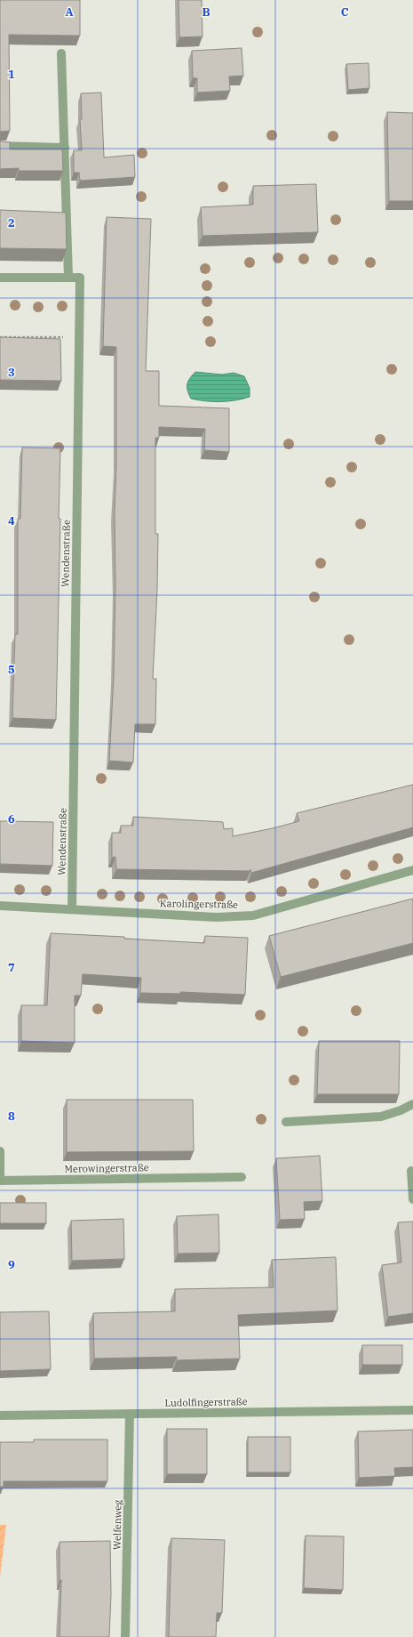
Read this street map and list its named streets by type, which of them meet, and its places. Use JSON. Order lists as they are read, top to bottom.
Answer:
{
  "streets": {
    "street": [
      "Wendenstraße",
      "Karolingerstraße",
      "Merowingerstraße",
      "Ludolfingerstraße",
      "Welfenweg"
    ]
  },
  "crossings": [
    ["Wendenstraße", "Karolingerstraße"],
    ["Ludolfingerstraße", "Welfenweg"]
  ],
  "grid": {
    "columns": ["A", "B", "C"],
    "rows": [
      "1",
      "2",
      "3",
      "4",
      "5",
      "6",
      "7",
      "8",
      "9"
    ]
  }
}
